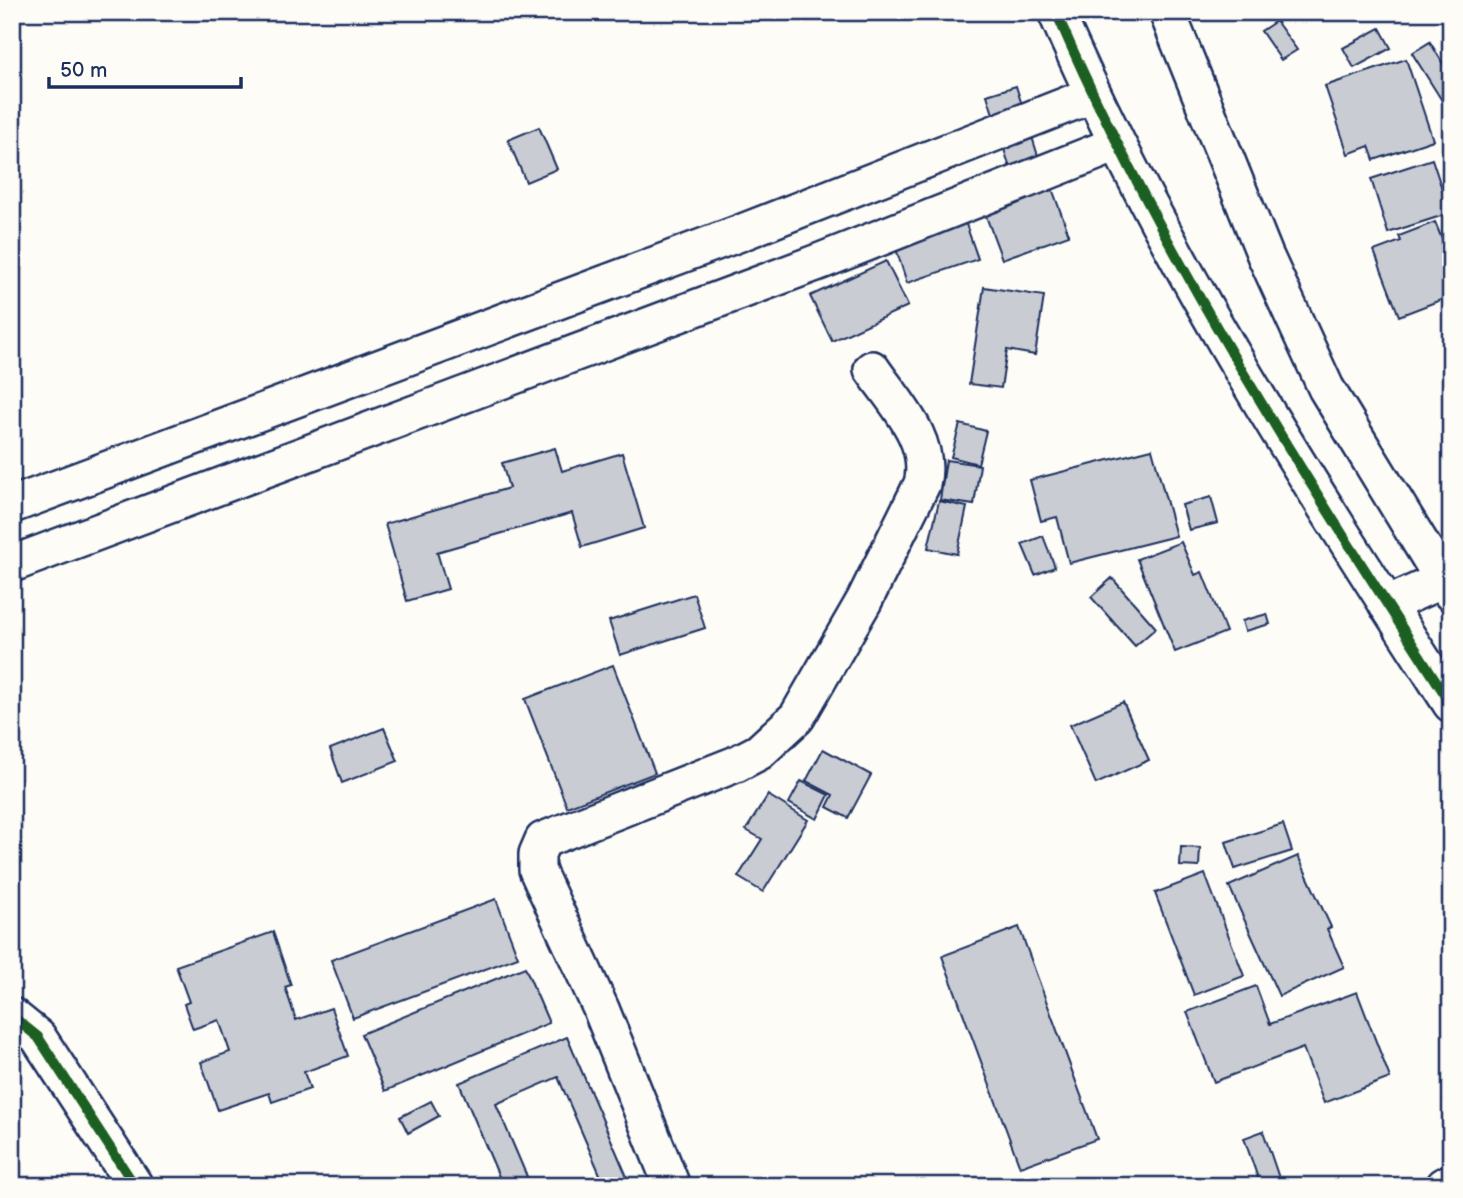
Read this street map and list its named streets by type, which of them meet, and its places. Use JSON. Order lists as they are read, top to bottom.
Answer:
{
  "scale_bar": "50 m"
}
